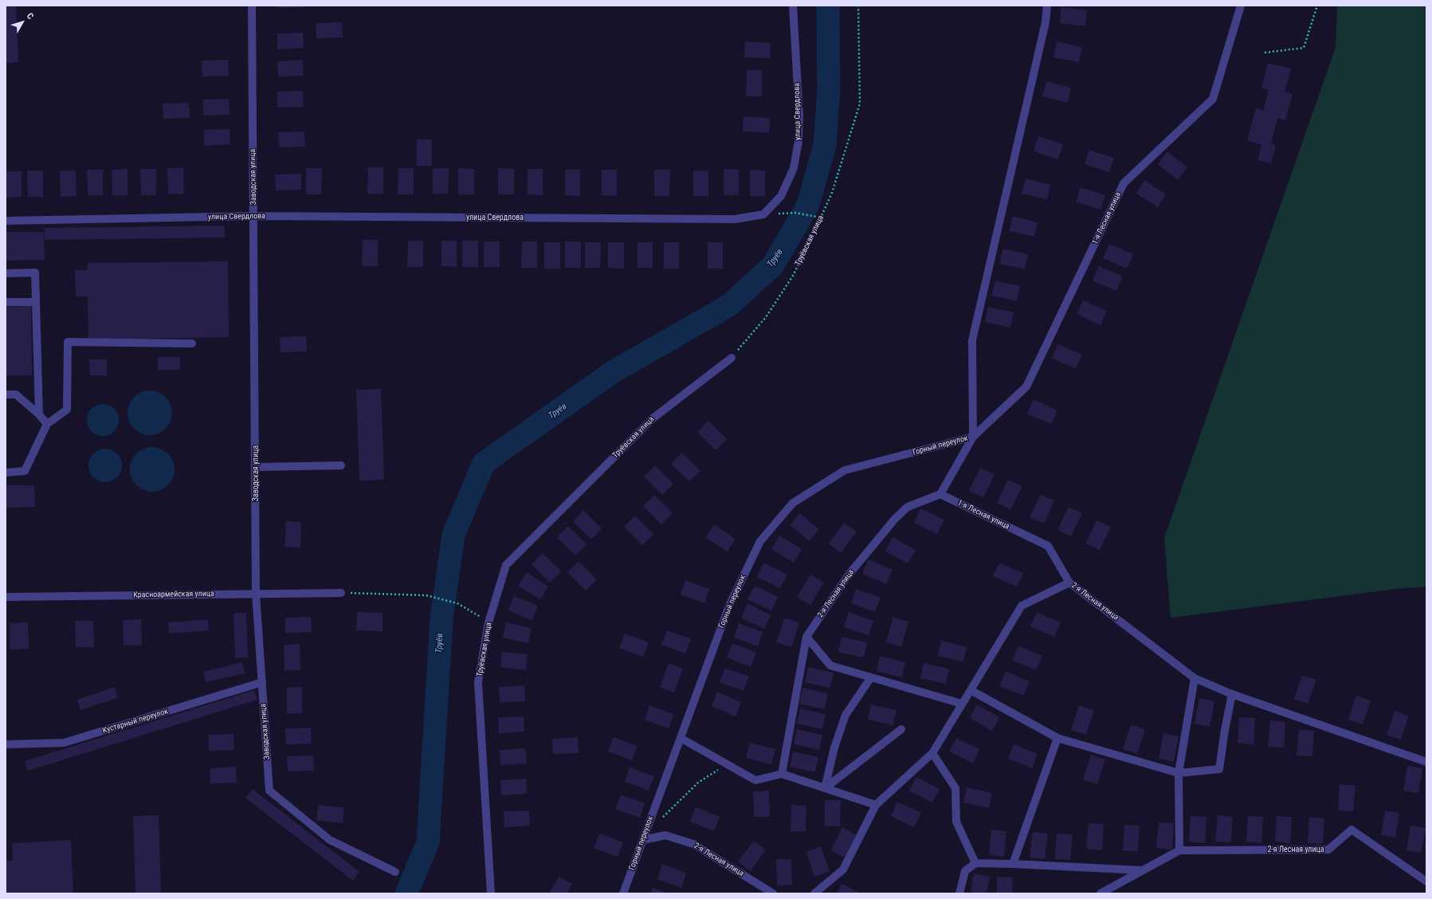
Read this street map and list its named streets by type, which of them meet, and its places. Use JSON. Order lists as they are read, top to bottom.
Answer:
{
  "streets": {
    "street": [
      "улица Свердлова",
      "Заводская улица",
      "1-я Лесная улица",
      "Труёвская улица",
      "Горный переулок",
      "2-я Лесная улица",
      "Красноармейская улица",
      "Кустарный переулок"
    ]
  },
  "crossings": [
    ["улица Свердлова", "Заводская улица"],
    ["Заводская улица", "Красноармейская улица"],
    ["Заводская улица", "Кустарный переулок"],
    ["1-я Лесная улица", "Горный переулок"],
    ["1-я Лесная улица", "2-я Лесная улица"],
    ["Горный переулок", "2-я Лесная улица"]
  ],
  "water": ["Труёв"],
  "north": "top right"
}
